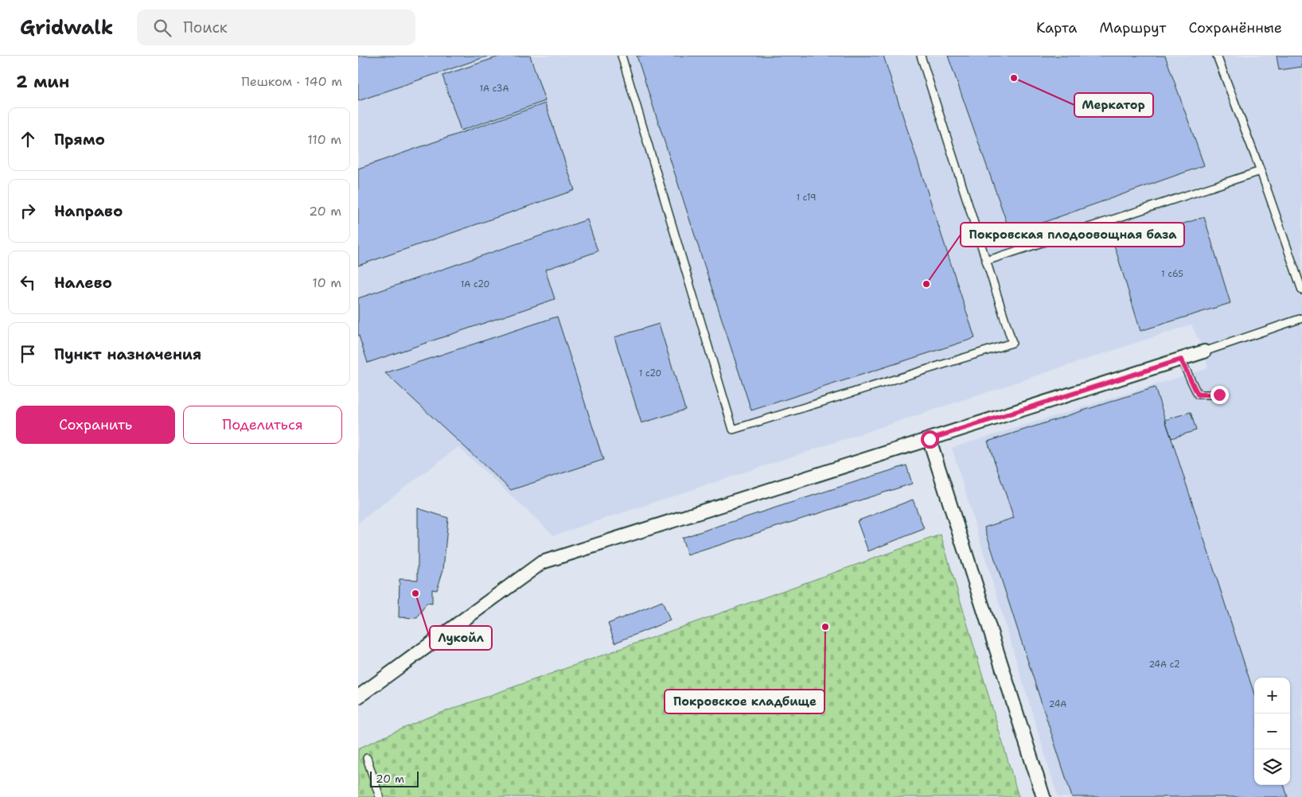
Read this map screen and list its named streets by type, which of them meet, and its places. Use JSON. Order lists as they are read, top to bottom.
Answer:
{
  "places": [
    "Меркатор",
    "Покровская плодоовощная база",
    "Лукойл",
    "Покровское кладбище"
  ],
  "house_numbers": [
    "1А с3А",
    "1 с19",
    "1 с65",
    "1А с20",
    "1 с20",
    "24А с2",
    "24А"
  ],
  "scale_bar": "20 m",
  "page": {
    "header": "Gridwalk",
    "search": "Поиск",
    "nav": ["Карта", "Маршрут", "Сохранённые"],
    "heading": ["2 мин", "Пешком · 140 m"],
    "list": [
      ["Прямо", "110 m"],
      ["Направо", "20 m"],
      ["Налево", "10 m"],
      "Пункт назначения"
    ],
    "buttons": ["Сохранить", "Поделиться"],
    "map_buttons": ["+", "−"],
    "scale": "20 m"
  }
}
